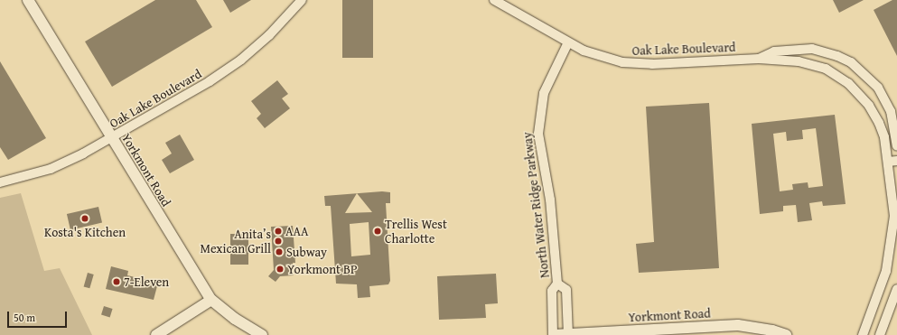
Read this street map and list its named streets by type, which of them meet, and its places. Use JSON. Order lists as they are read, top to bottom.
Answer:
{
  "streets": {
    "street": ["Oak Lake Boulevard", "Yorkmont Road", "North Water Ridge Parkway"]
  },
  "crossings": [
    ["Oak Lake Boulevard", "Yorkmont Road"],
    ["Oak Lake Boulevard", "North Water Ridge Parkway"],
    ["Yorkmont Road", "North Water Ridge Parkway"]
  ],
  "places": [
    "Kosta's Kitchen",
    "AAA",
    "Trellis West Charlotte",
    "Anita’s Mexican Grill",
    "Subway",
    "Yorkmont BP",
    "7-Eleven"
  ],
  "scale_bar": "50 m"
}
